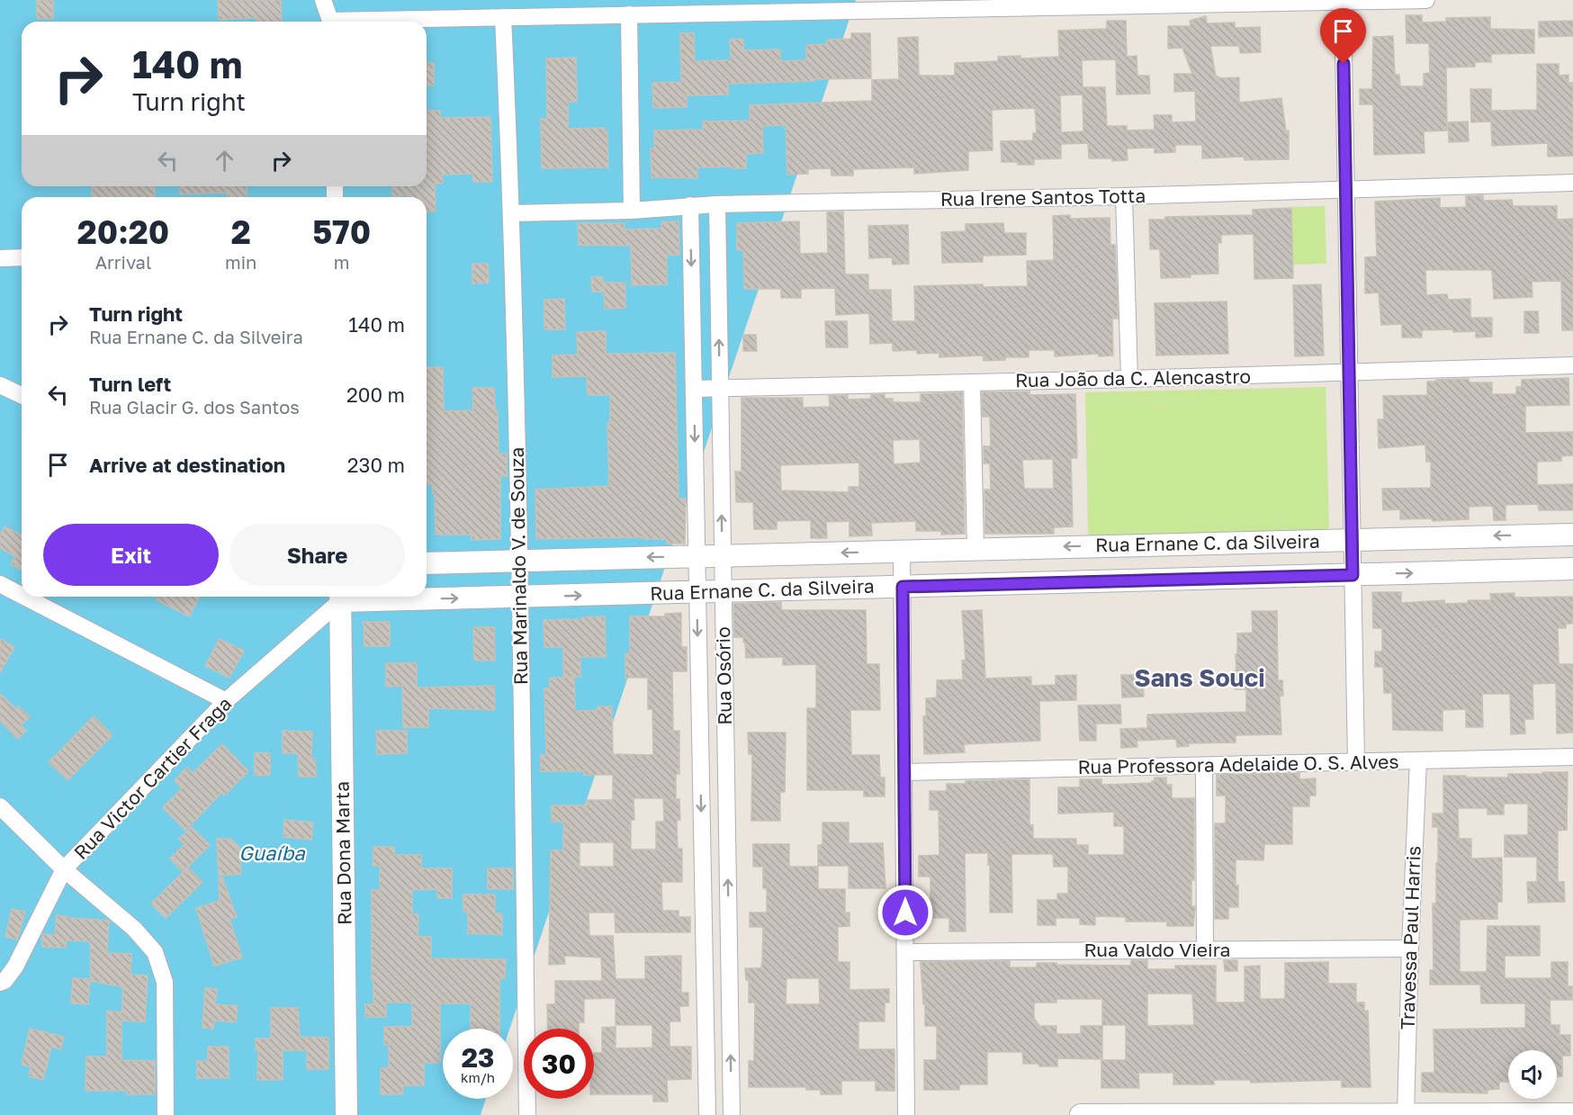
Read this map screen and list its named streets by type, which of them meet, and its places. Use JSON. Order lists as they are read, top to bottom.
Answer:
{
  "streets": {
    "street": [
      "Rua Irene Santos Totta",
      "Rua João da C. Alencastro",
      "Rua Ernane C. da Silveira",
      "Rua Marinaldo V. de Souza",
      "Rua Osório",
      "Rua Professora Adelaide O. S. Alves",
      "Rua Victor Cartier Fraga",
      "Rua Dona Marta",
      "Travessa Paul Harris",
      "Rua Valdo Vieira"
    ]
  },
  "crossings": [
    ["Rua Irene Santos Totta", "Rua Marinaldo V. de Souza"],
    ["Rua Irene Santos Totta", "Rua Osório"],
    ["Rua João da C. Alencastro", "Rua Osório"],
    ["Rua Ernane C. da Silveira", "Rua Marinaldo V. de Souza"],
    ["Rua Ernane C. da Silveira", "Rua Osório"],
    ["Rua Ernane C. da Silveira", "Rua Victor Cartier Fraga"],
    ["Rua Ernane C. da Silveira", "Rua Dona Marta"],
    ["Rua Professora Adelaide O. S. Alves", "Travessa Paul Harris"],
    ["Rua Victor Cartier Fraga", "Rua Dona Marta"],
    ["Travessa Paul Harris", "Rua Valdo Vieira"]
  ],
  "districts": ["Sans Souci"],
  "water": ["Guaíba"],
  "page": {
    "turn": ["140 m", "Turn right"],
    "eta": [
      "20:20",
      "Arrival",
      "2",
      "min",
      "570",
      "m"
    ],
    "list": [
      {
        "name": "Turn right",
        "note": "Rua Ernane C. da Silveira",
        "value": "140 m"
      },
      {
        "name": "Turn left",
        "note": "Rua Glacir G. dos Santos",
        "value": "200 m"
      },
      {
        "name": "Arrive at destination",
        "value": "230 m"
      }
    ],
    "buttons": ["Exit", "Share"],
    "speed": "23 km/h",
    "limit": "30"
  }
}
